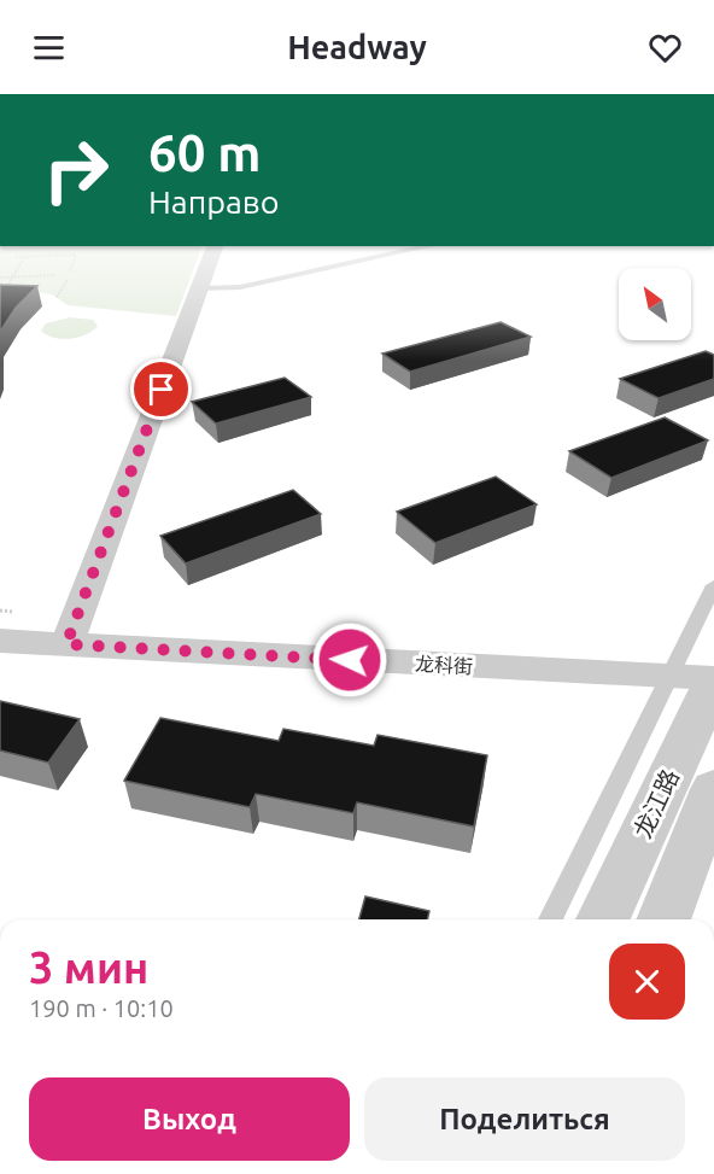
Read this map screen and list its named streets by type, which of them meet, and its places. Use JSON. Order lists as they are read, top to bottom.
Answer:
{
  "streets": {
    "street": ["龙科街", "龙江路"]
  },
  "crossings": [
    ["龙科街", "龙江路"]
  ],
  "north": "top left",
  "page": {
    "header": "Headway",
    "turn": ["60 m", "Направо"],
    "heading": ["3 мин", "190 m · 10:10"],
    "buttons": ["Выход", "Поделиться"]
  }
}
